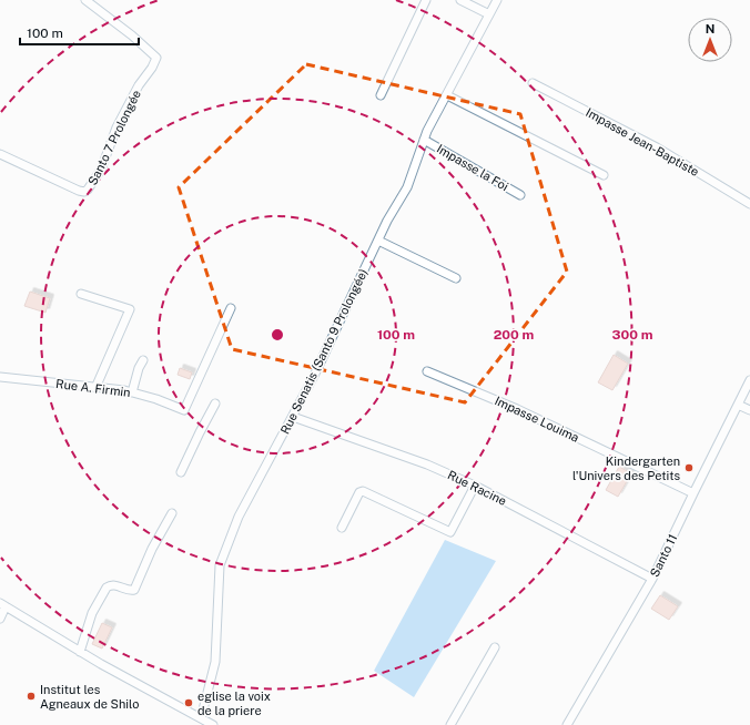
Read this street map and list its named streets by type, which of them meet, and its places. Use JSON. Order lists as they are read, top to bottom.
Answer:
{
  "streets": {
    "street": [
      "Santo 7 Prolongée",
      "Impasse Jean-Baptiste",
      "Impasse la Foi",
      "Rue Senatis (Santo 9 Prolongée)",
      "Rue A. Firmin",
      "Impasse Louima",
      "Rue Racine",
      "Santo 11"
    ]
  },
  "crossings": [
    ["Impasse la Foi", "Rue Senatis (Santo 9 Prolongée)"],
    ["Rue Senatis (Santo 9 Prolongée)", "Rue Racine"],
    ["Impasse Louima", "Santo 11"],
    ["Rue Racine", "Santo 11"]
  ],
  "places": ["Kindergarten l'Univers des Petits", "Institut les Agneaux de Shilo", "eglise la voix de la priere"],
  "scale_bar": "100 m",
  "north": "top",
  "rings": ["100 m", "200 m", "300 m"]
}
